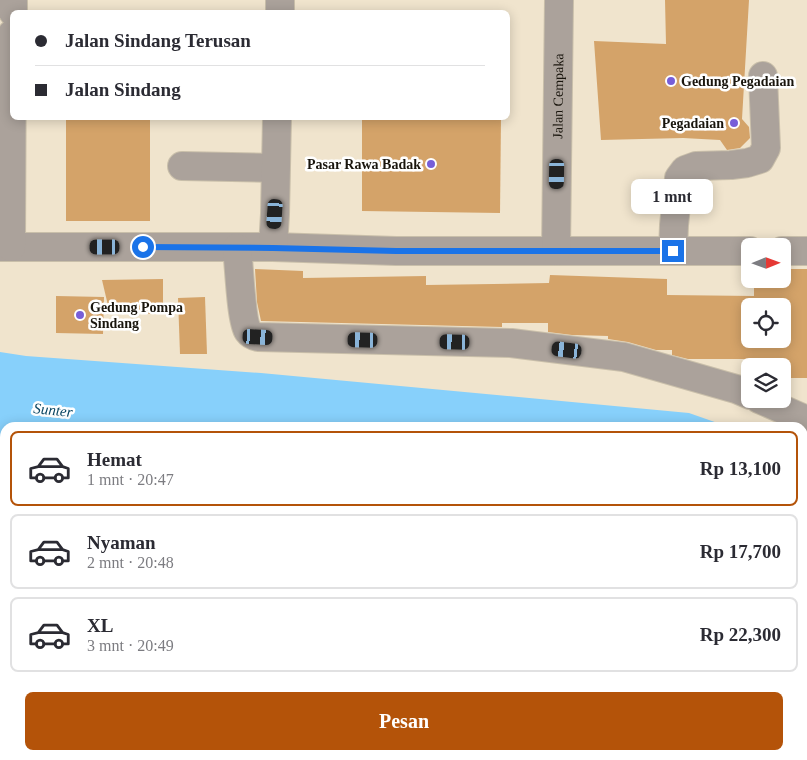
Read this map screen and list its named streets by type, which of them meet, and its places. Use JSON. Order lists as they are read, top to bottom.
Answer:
{
  "streets": {
    "street": ["Jalan Cempaka"]
  },
  "water": ["Sunter"],
  "places": [
    "Gedung Pegadaian",
    "Pegadaian",
    "Pasar Rawa Badak",
    "Gedung Pompa Sindang"
  ],
  "north": "right",
  "page": {
    "banner": ["Jalan Sindang Terusan", "Jalan Sindang"],
    "bubble": "1 mnt",
    "list": [
      {
        "name": "Hemat",
        "note": "1 mnt · 20:47",
        "value": "Rp 13,100"
      },
      {
        "name": "Nyaman",
        "note": "2 mnt · 20:48",
        "value": "Rp 17,700"
      },
      {
        "name": "XL",
        "note": "3 mnt · 20:49",
        "value": "Rp 22,300"
      }
    ],
    "buttons": "Pesan"
  }
}
